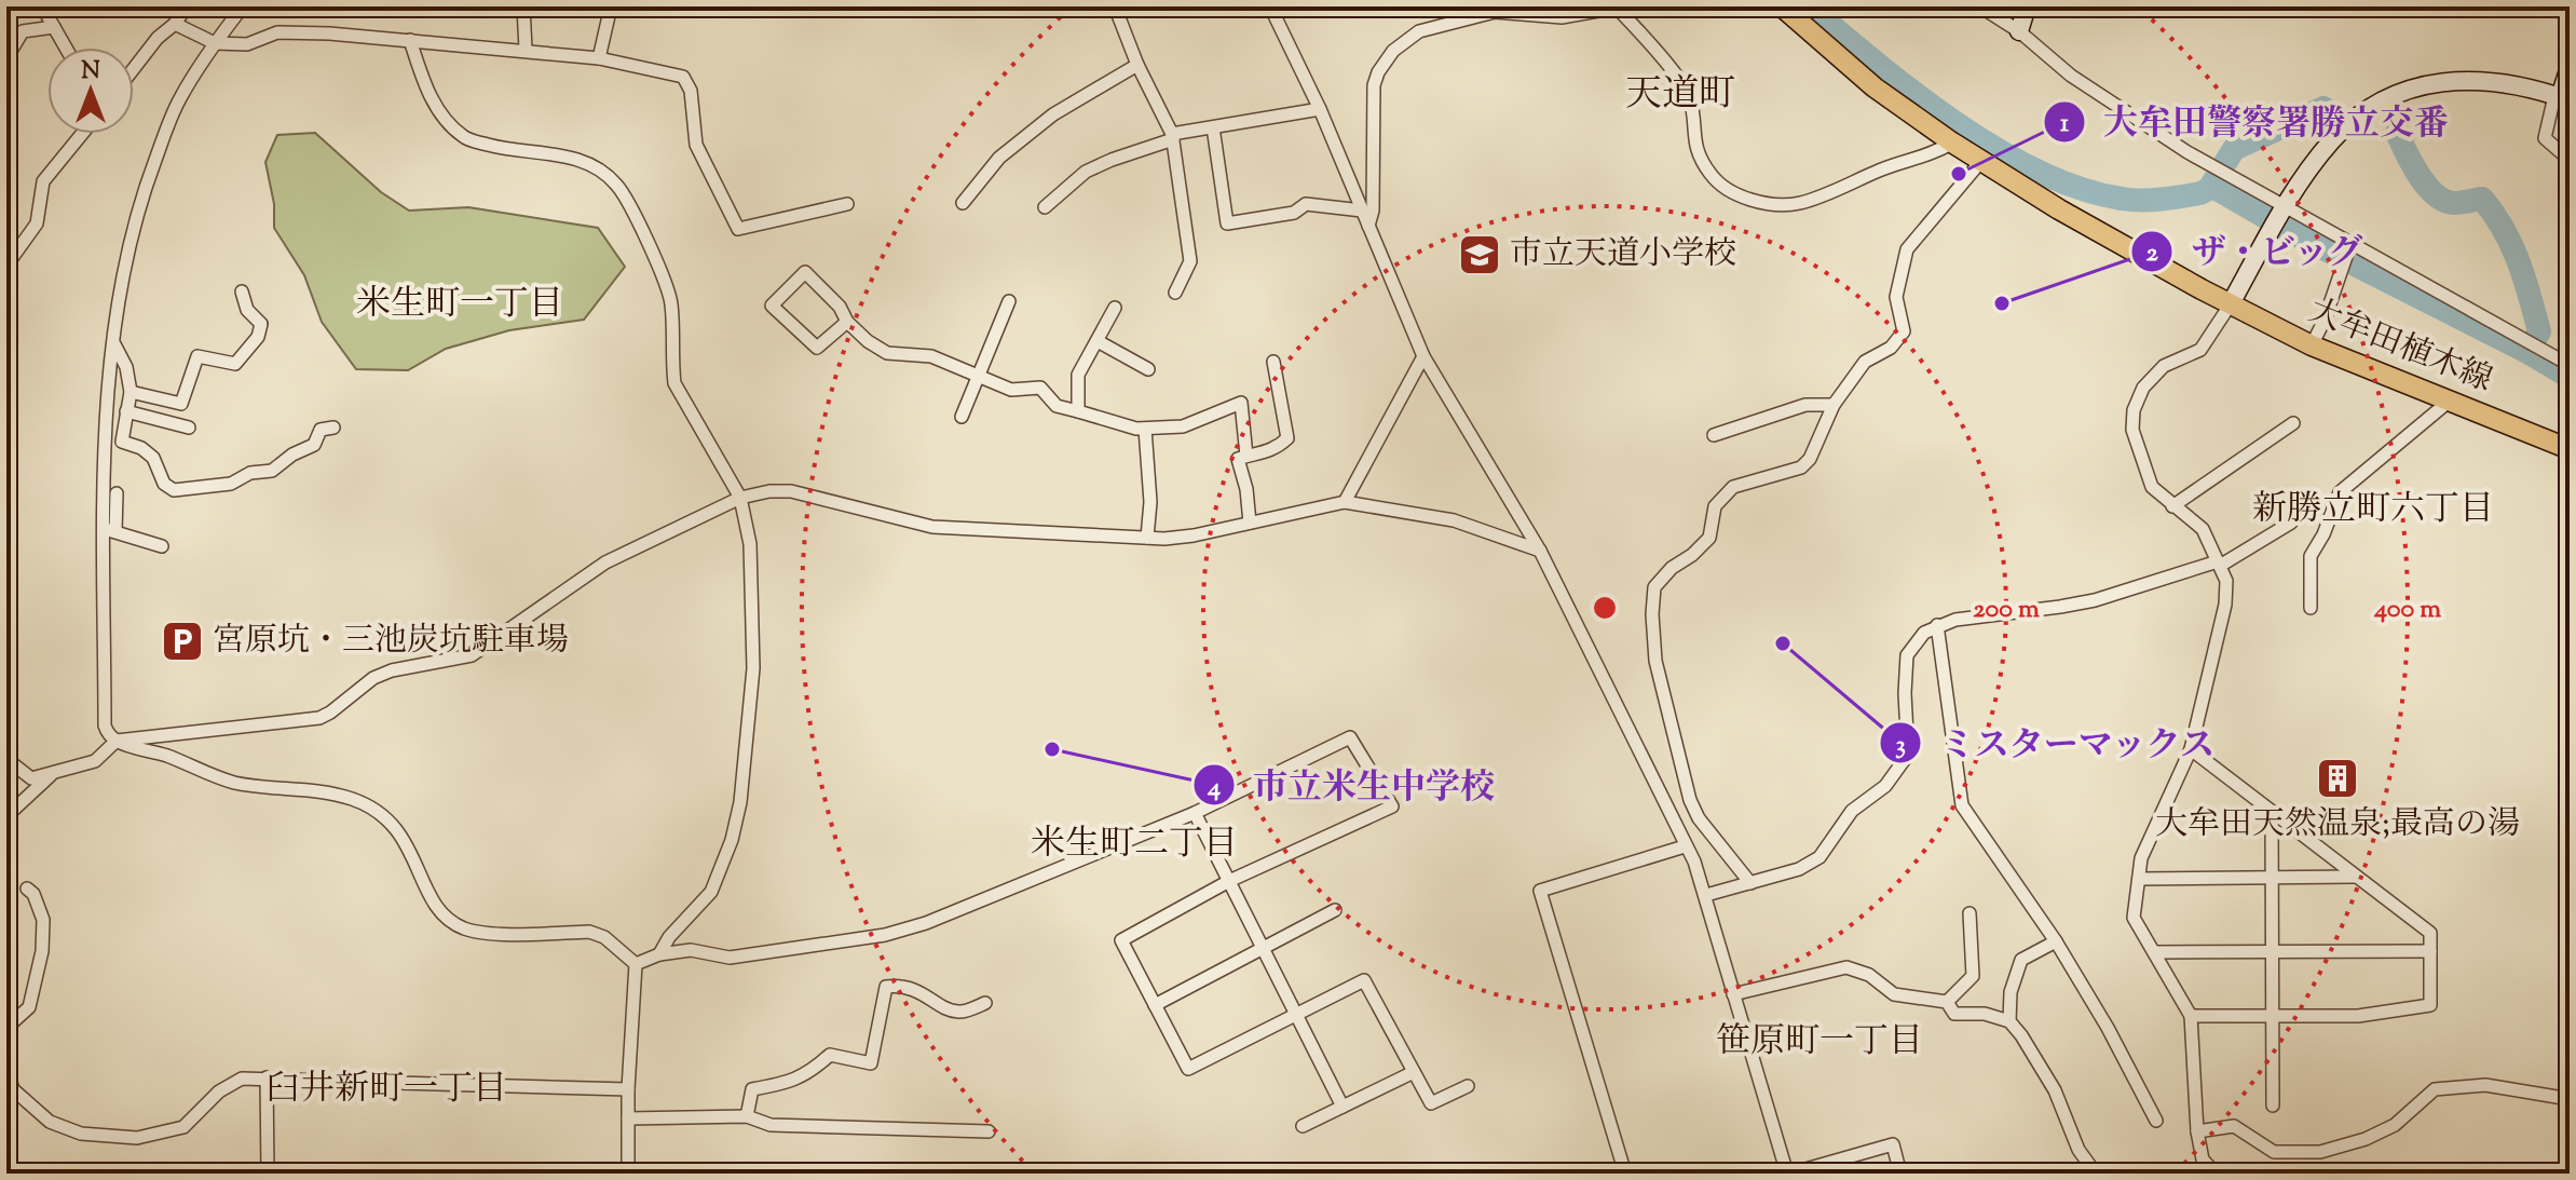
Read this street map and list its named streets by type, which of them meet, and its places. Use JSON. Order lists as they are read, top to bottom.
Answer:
{
  "streets": {
    "main road": ["大牟田植木線"]
  },
  "districts": [
    "天道町",
    "米生町一丁目",
    "新勝立町六丁目",
    "米生町二丁目",
    "笹原町一丁目",
    "臼井新町一丁目"
  ],
  "places": {
    "other": [
      "大牟田警察署勝立交番",
      "ザ・ビッグ",
      "ミスターマックス",
      "市立米生中学校"
    ],
    "school or university": ["市立天道小学校"],
    "parking": ["宮原坑・三池炭坑駐車場"],
    "building": ["大牟田天然温泉;最高の湯"]
  },
  "north": "top",
  "rings": ["200 m", "400 m"]
}
